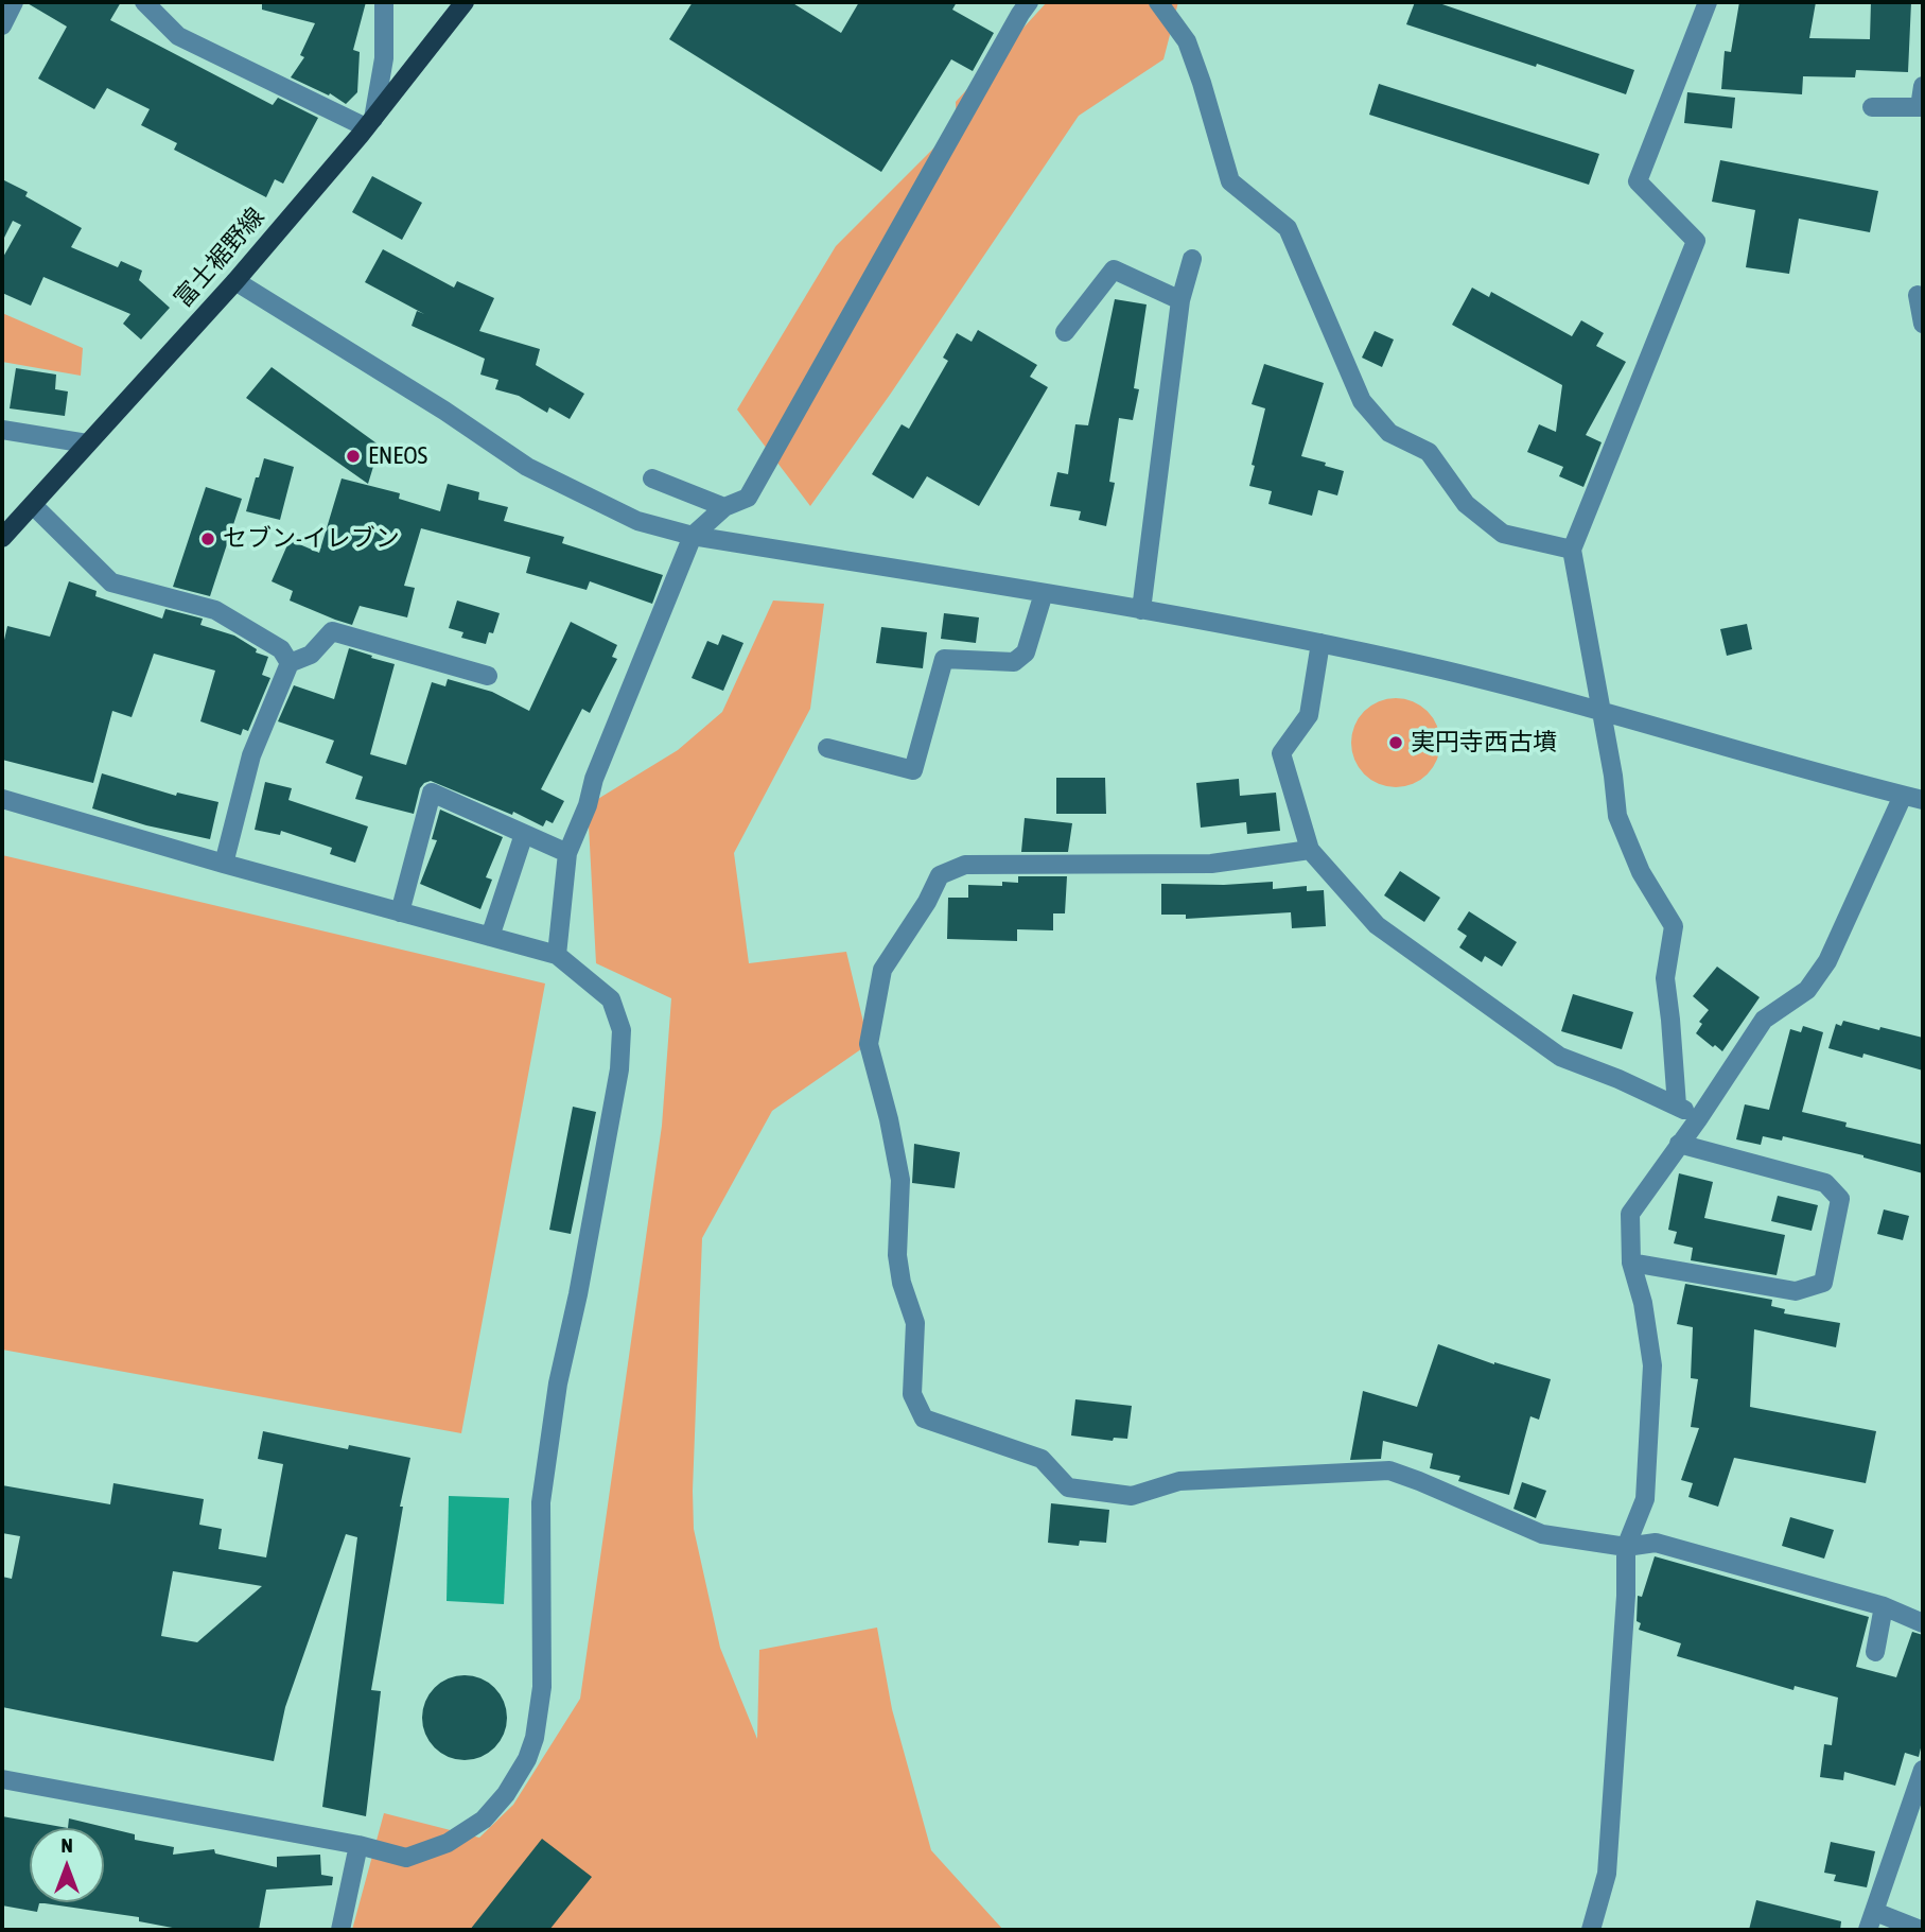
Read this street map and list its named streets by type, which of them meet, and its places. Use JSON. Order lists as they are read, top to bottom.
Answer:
{
  "streets": {
    "main road": ["富士裾野線"]
  },
  "places": ["ENEOS", "セブン-イレブン", "実円寺西古墳"],
  "north": "top"
}
